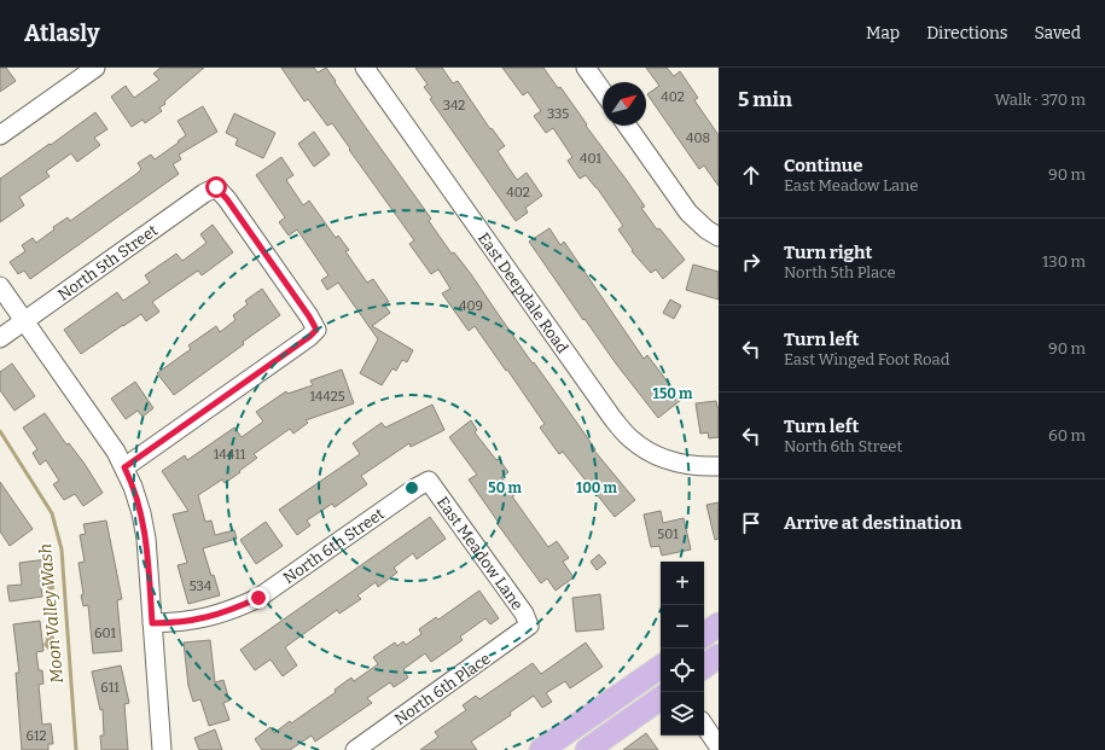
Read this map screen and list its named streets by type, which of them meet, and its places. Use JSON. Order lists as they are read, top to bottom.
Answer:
{
  "streets": {
    "street": [
      "North 5th Street",
      "East Deepdale Road",
      "North 6th Street",
      "East Meadow Lane",
      "North 6th Place"
    ]
  },
  "crossings": [
    ["North 6th Street", "East Meadow Lane"],
    ["East Meadow Lane", "North 6th Place"]
  ],
  "water": ["Moon Valley Wash"],
  "house_numbers": [
    "402",
    "342",
    "335",
    "408",
    "401",
    "402",
    "409",
    "14425",
    "14411",
    "501",
    "534",
    "601",
    "611",
    "612"
  ],
  "north": "top right",
  "page": {
    "header": "Atlasly",
    "nav": ["Map", "Directions", "Saved"],
    "heading": ["5 min", "Walk · 370 m"],
    "list": [
      ["Continue", "East Meadow Lane", "90 m"],
      ["Turn right", "North 5th Place", "130 m"],
      ["Turn left", "East Winged Foot Road", "90 m"],
      ["Turn left", "North 6th Street", "60 m"],
      "Arrive at destination"
    ],
    "map_buttons": ["+", "−"]
  },
  "rings": ["150 m", "50 m", "100 m"]
}
